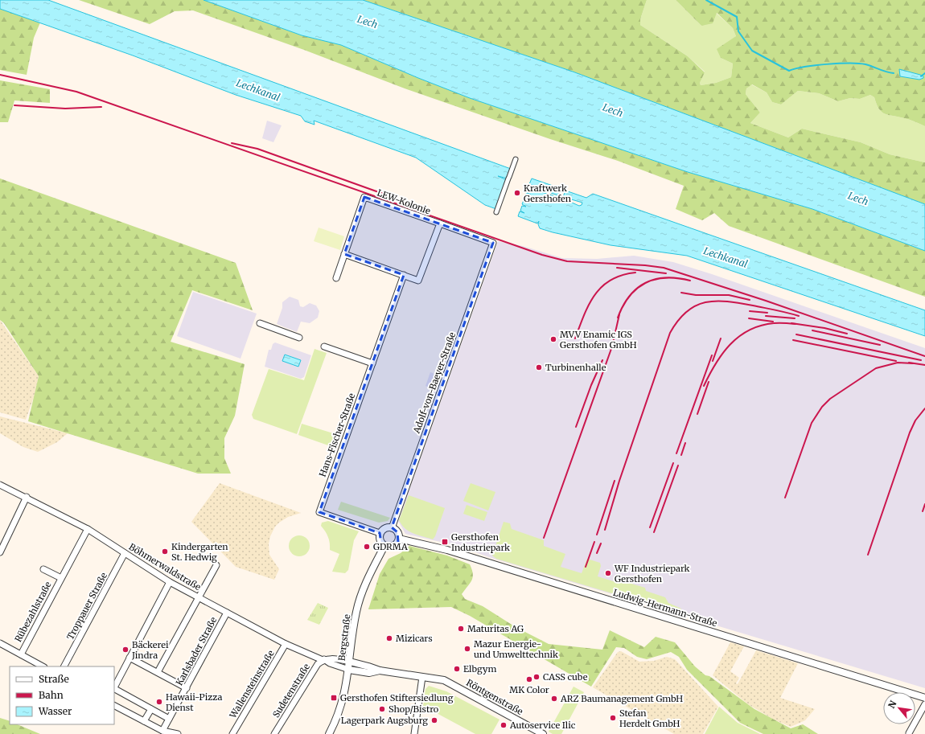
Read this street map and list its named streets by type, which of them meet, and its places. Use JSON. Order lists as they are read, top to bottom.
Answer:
{
  "streets": {
    "street": [
      "LEW-Kolonie",
      "Adolf-von-Baeyer-Straße",
      "Hans-Fischer-Straße",
      "Böhmerwaldstraße",
      "Troppauer Straße",
      "Ludwig-Hermann-Straße",
      "Rübezahlstraße",
      "Bergstraße",
      "Karlsbader Straße",
      "Wallensteinstraße",
      "Sudetenstraße",
      "Röntgenstraße"
    ]
  },
  "crossings": [
    ["LEW-Kolonie", "Adolf-von-Baeyer-Straße"],
    ["Adolf-von-Baeyer-Straße", "Hans-Fischer-Straße"],
    ["Adolf-von-Baeyer-Straße", "Ludwig-Hermann-Straße"],
    ["Adolf-von-Baeyer-Straße", "Bergstraße"],
    ["Hans-Fischer-Straße", "Ludwig-Hermann-Straße"],
    ["Hans-Fischer-Straße", "Bergstraße"],
    ["Böhmerwaldstraße", "Troppauer Straße"],
    ["Böhmerwaldstraße", "Rübezahlstraße"],
    ["Böhmerwaldstraße", "Karlsbader Straße"],
    ["Böhmerwaldstraße", "Wallensteinstraße"],
    ["Böhmerwaldstraße", "Sudetenstraße"],
    ["Ludwig-Hermann-Straße", "Bergstraße"],
    ["Bergstraße", "Röntgenstraße"]
  ],
  "water": ["Lech", "Lechkanal"],
  "places": {
    "other": [
      "Kraftwerk Gersthofen",
      "MVV Enamic IGS Gersthofen GmbH",
      "Turbinenhalle",
      "GDRMA",
      "Kindergarten St. Hedwig",
      "WF Industriepark Gersthofen",
      "Maturitas AG",
      "Mizicars",
      "Mazur Energie- und Umwelttechnik",
      "Bäckerei Jindra",
      "Elbgym",
      "CASS cube",
      "MK Color",
      "ARZ Baumanagement GmbH",
      "Hawaii-Pizza Dienst",
      "Shop/Bistro",
      "Stefan Herdelt GmbH",
      "Lagerpark Augsburg",
      "Autoservice Ilic"
    ],
    "transit": ["Gersthofen Industriepark", "Gersthofen Stiftersiedlung"]
  },
  "legend": ["Straße", "Bahn", "Wasser"],
  "north": "top left"
}
